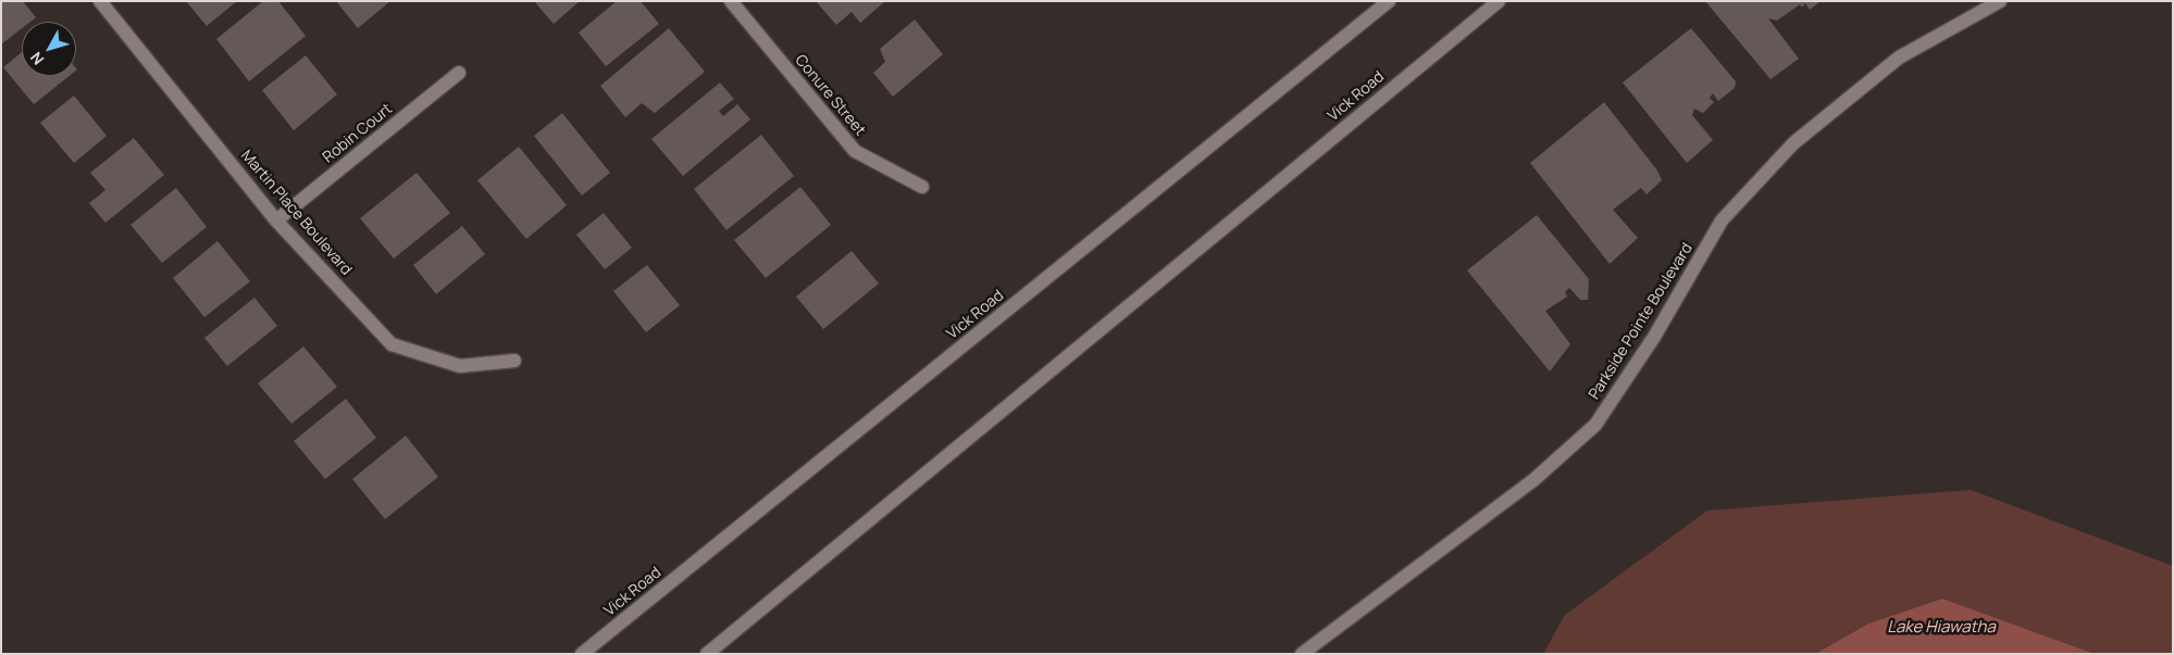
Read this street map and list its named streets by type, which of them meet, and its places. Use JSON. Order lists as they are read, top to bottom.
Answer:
{
  "streets": {
    "street": [
      "Conure Street",
      "Vick Road",
      "Robin Court",
      "Martin Place Boulevard",
      "Parkside Pointe Boulevard"
    ]
  },
  "crossings": [
    ["Robin Court", "Martin Place Boulevard"]
  ],
  "water": ["Lake Hiawatha"],
  "north": "bottom left"
}
